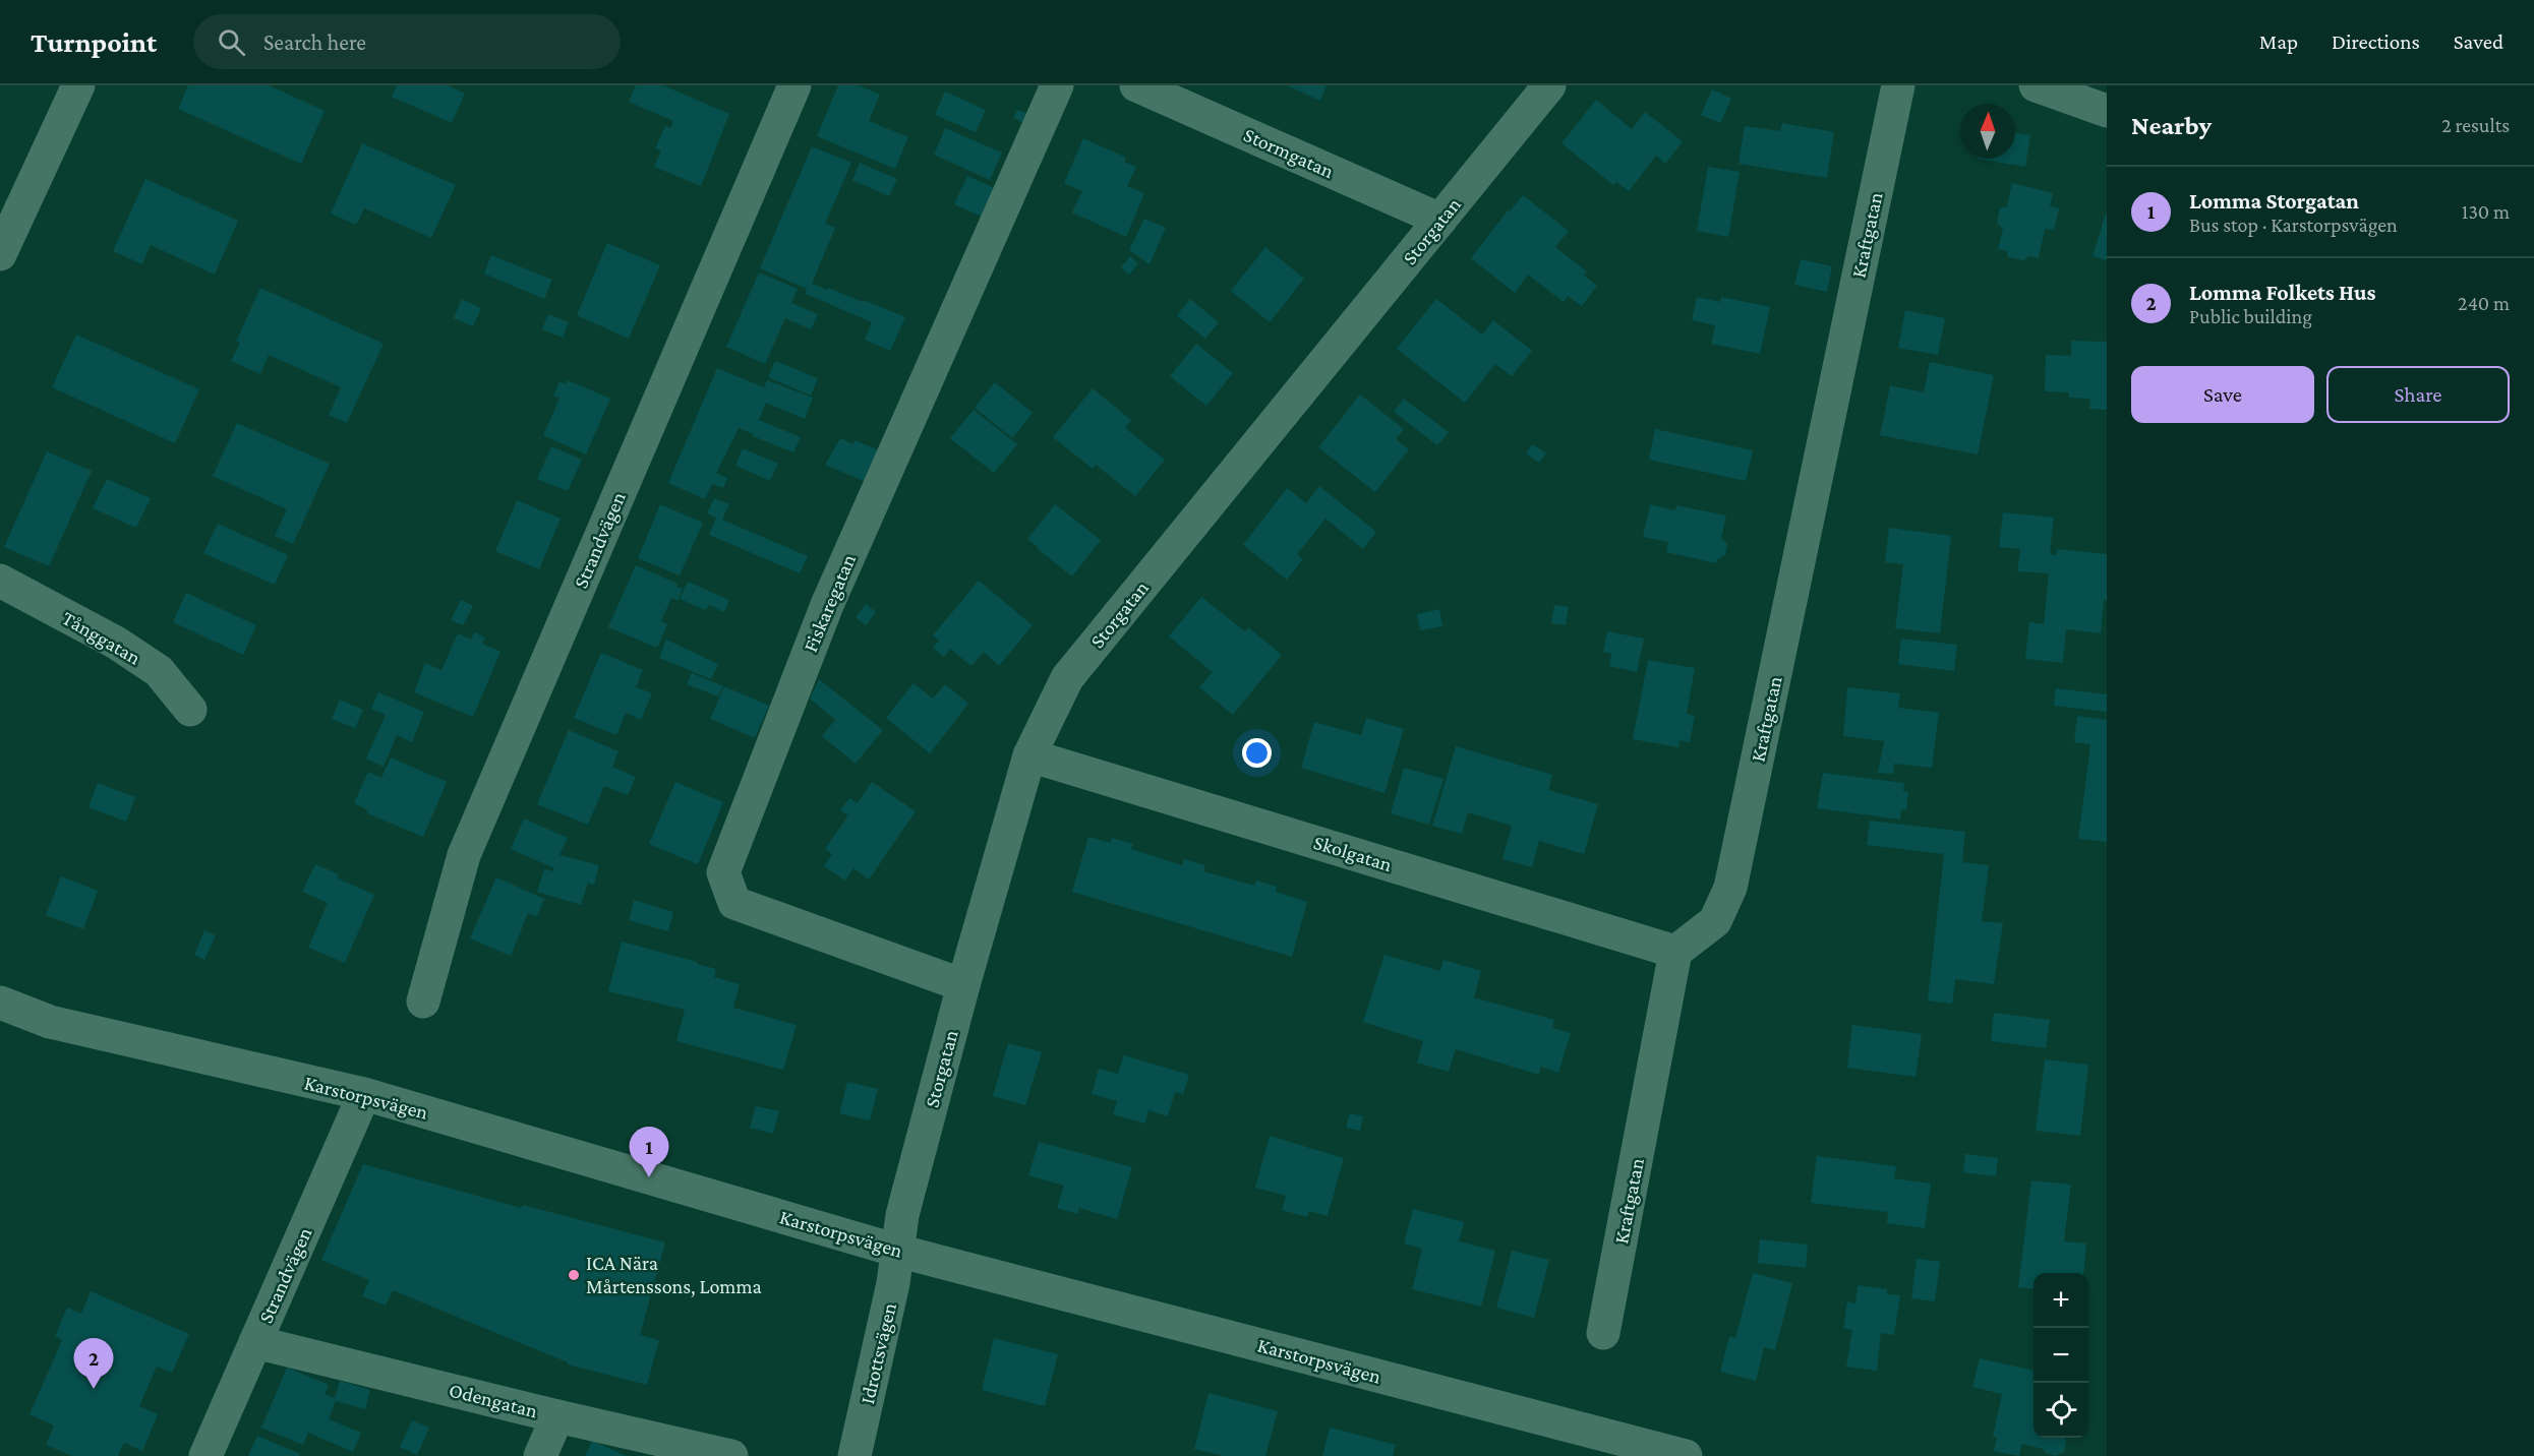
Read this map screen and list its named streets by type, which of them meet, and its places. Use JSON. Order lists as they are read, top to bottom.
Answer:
{
  "streets": {
    "street": [
      "Stormgatan",
      "Storgatan",
      "Kraftgatan",
      "Strandvägen",
      "Fiskaregatan",
      "Tånggatan",
      "Skolgatan",
      "Karstorpsvägen",
      "Idrottsvägen",
      "Odengatan"
    ]
  },
  "crossings": [
    ["Stormgatan", "Storgatan"],
    ["Storgatan", "Fiskaregatan"],
    ["Storgatan", "Skolgatan"],
    ["Storgatan", "Karstorpsvägen"],
    ["Storgatan", "Idrottsvägen"],
    ["Kraftgatan", "Skolgatan"],
    ["Strandvägen", "Karstorpsvägen"],
    ["Strandvägen", "Odengatan"],
    ["Karstorpsvägen", "Idrottsvägen"]
  ],
  "places": ["ICA Nära Mårtenssons, Lomma"],
  "north": "top",
  "page": {
    "header": "Turnpoint",
    "search": "Search here",
    "nav": ["Map", "Directions", "Saved"],
    "heading": ["Nearby", "2 results"],
    "list": [
      {
        "mark": "1",
        "name": "Lomma Storgatan",
        "note": "Bus stop · Karstorpsvägen",
        "value": "130 m"
      },
      {
        "mark": "2",
        "name": "Lomma Folkets Hus",
        "note": "Public building",
        "value": "240 m"
      }
    ],
    "buttons": ["Save", "Share"],
    "pins": ["1", "2"],
    "map_buttons": ["+", "−"]
  }
}
